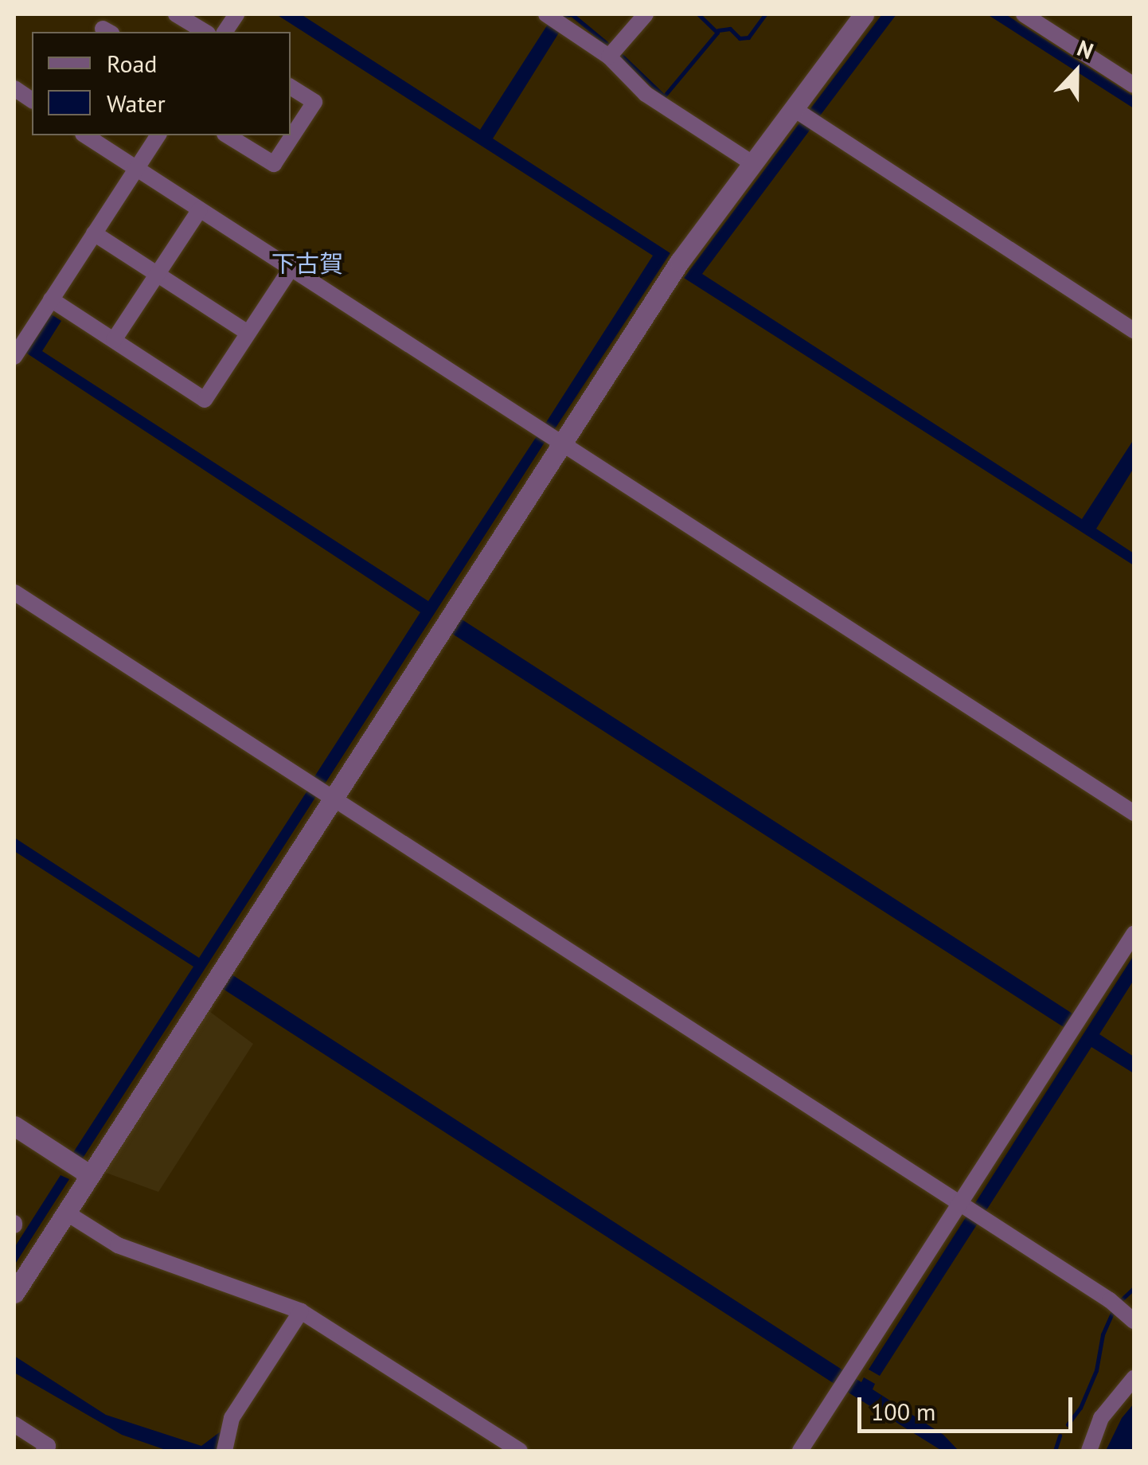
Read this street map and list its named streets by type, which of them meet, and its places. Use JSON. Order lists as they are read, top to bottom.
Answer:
{
  "districts": ["下古賀"],
  "legend": ["Road", "Water"],
  "scale_bar": "100 m",
  "north": "top"
}
